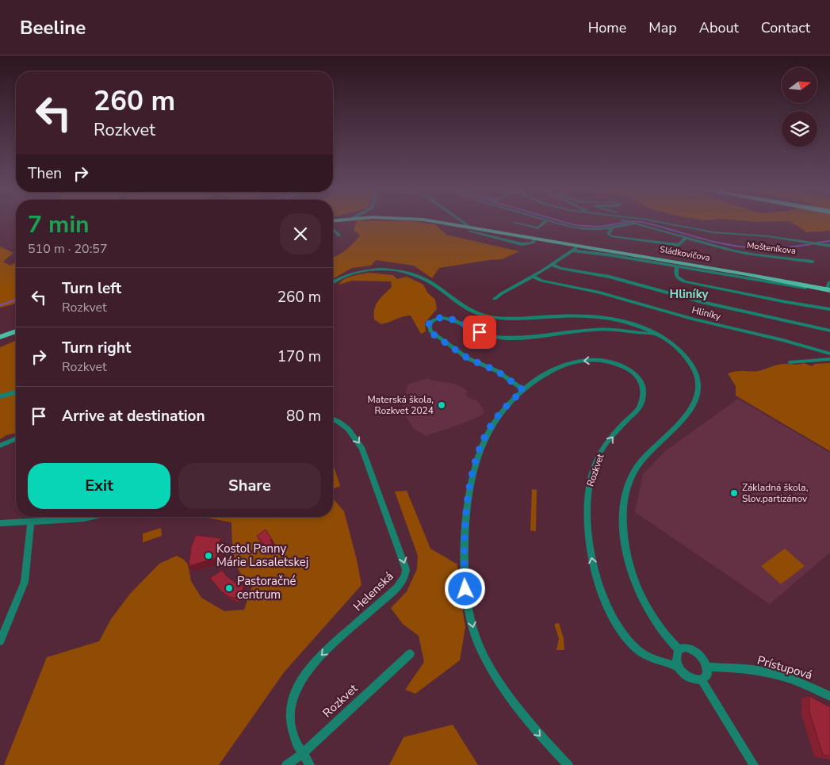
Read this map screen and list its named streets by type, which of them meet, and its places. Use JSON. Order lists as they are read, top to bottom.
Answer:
{
  "streets": {
    "main road": ["Sládkovičova"],
    "street": [
      "Mošteníkova",
      "Hliníky",
      "Rozkvet",
      "Helenská",
      "Prístupová"
    ]
  },
  "crossings": [
    ["Rozkvet", "Helenská"],
    ["Rozkvet", "Prístupová"]
  ],
  "one_way": ["Helenská"],
  "districts": ["Hliníky"],
  "places": [
    "Materská škola, Rozkvet 2024",
    "Základná škola, Slov.partizánov",
    "Kostol Panny Márie Lasaletskej",
    "Pastoračné centrum"
  ],
  "north": "right",
  "page": {
    "header": "Beeline",
    "nav": [
      "Home",
      "Map",
      "About",
      "Contact"
    ],
    "turn": ["260 m", "Rozkvet"],
    "then": "Then",
    "heading": ["7 min", "510 m · 20:57"],
    "list": [
      {
        "name": "Turn left",
        "note": "Rozkvet",
        "value": "260 m"
      },
      {
        "name": "Turn right",
        "note": "Rozkvet",
        "value": "170 m"
      },
      {
        "name": "Arrive at destination",
        "value": "80 m"
      }
    ],
    "buttons": ["Exit", "Share"]
  }
}
